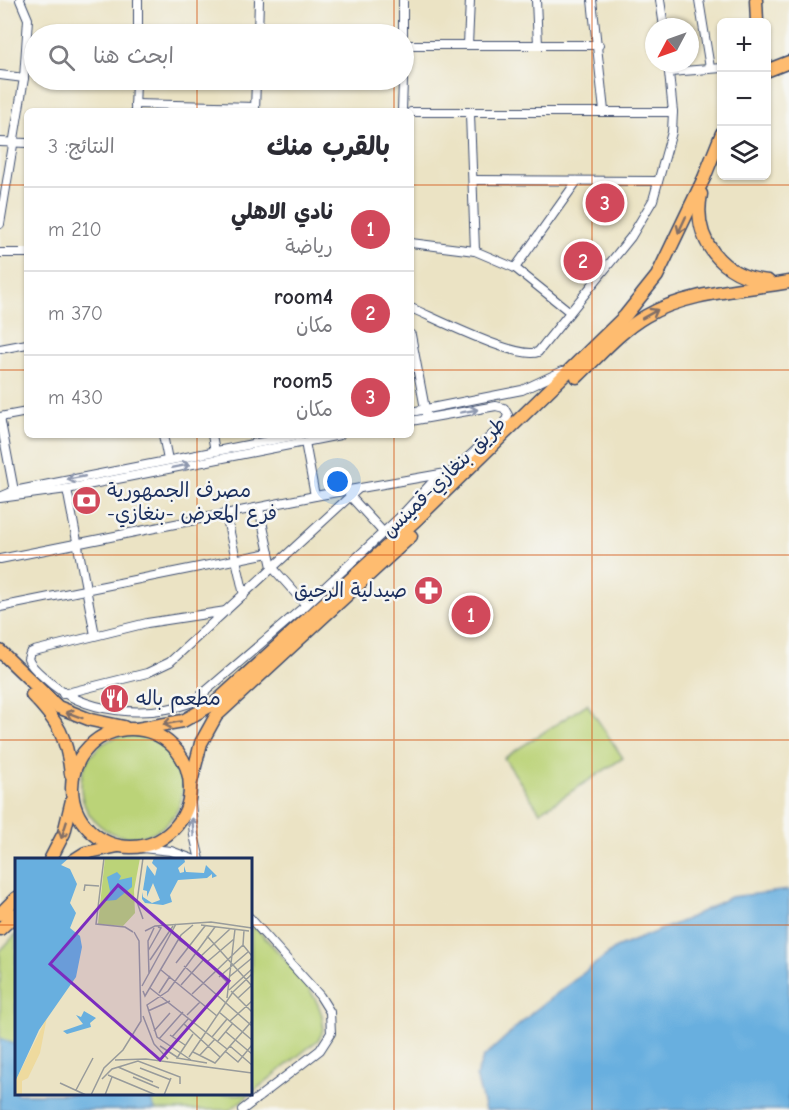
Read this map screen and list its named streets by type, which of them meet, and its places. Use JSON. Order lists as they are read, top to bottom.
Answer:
{
  "streets": {
    "main road": ["طريق بنغازي-قمينس"]
  },
  "places": {
    "bank": ["مصرف الجمهورية -فرع المعرض -بنغازي"],
    "pharmacy": ["صيدلية الرحيق"],
    "restaurant": ["مطعم باله"]
  },
  "north": "bottom left",
  "page": {
    "map_buttons": ["+", "−"],
    "search": "ابحث هنا",
    "heading": ["بالقرب منك", "النتائج: 3"],
    "pins": ["3", "2", "1"],
    "list": [
      {
        "mark": "1",
        "name": "نادي الاهلي",
        "note": "رياضة",
        "value": "210 m"
      },
      {
        "mark": "2",
        "name": "room4",
        "note": "مكان",
        "value": "370 m"
      },
      {
        "mark": "3",
        "name": "room5",
        "note": "مكان",
        "value": "430 m"
      }
    ]
  }
}
